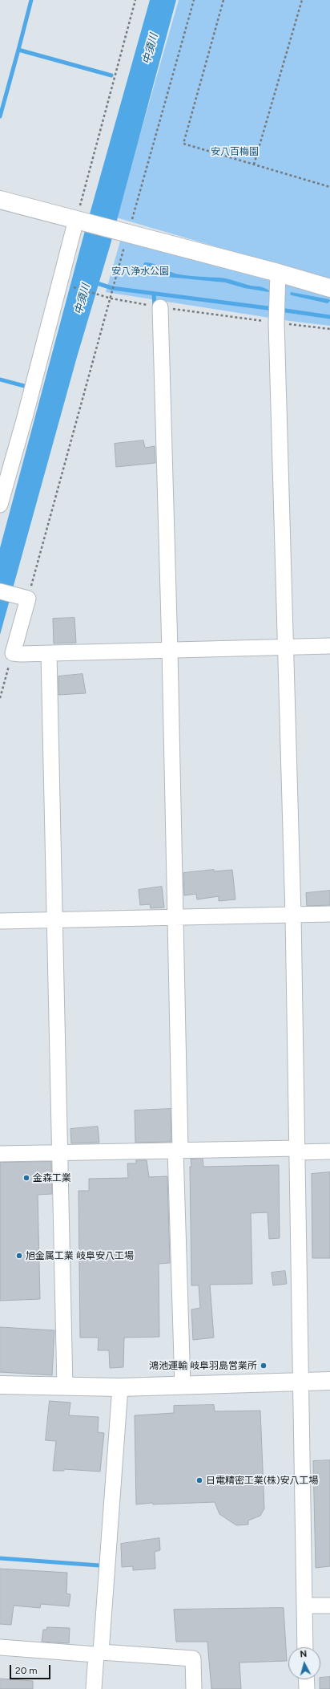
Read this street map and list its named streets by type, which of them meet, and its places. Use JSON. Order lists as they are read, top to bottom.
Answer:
{
  "water": ["中須川"],
  "parks": ["安八百梅園", "安八浄水公園"],
  "places": [
    "金森工業",
    "旭金属工業 岐阜安八工場",
    "鴻池運輸 岐阜羽島営業所",
    "日電精密工業(株)安八工場"
  ],
  "scale_bar": "20 m",
  "north": "top"
}
